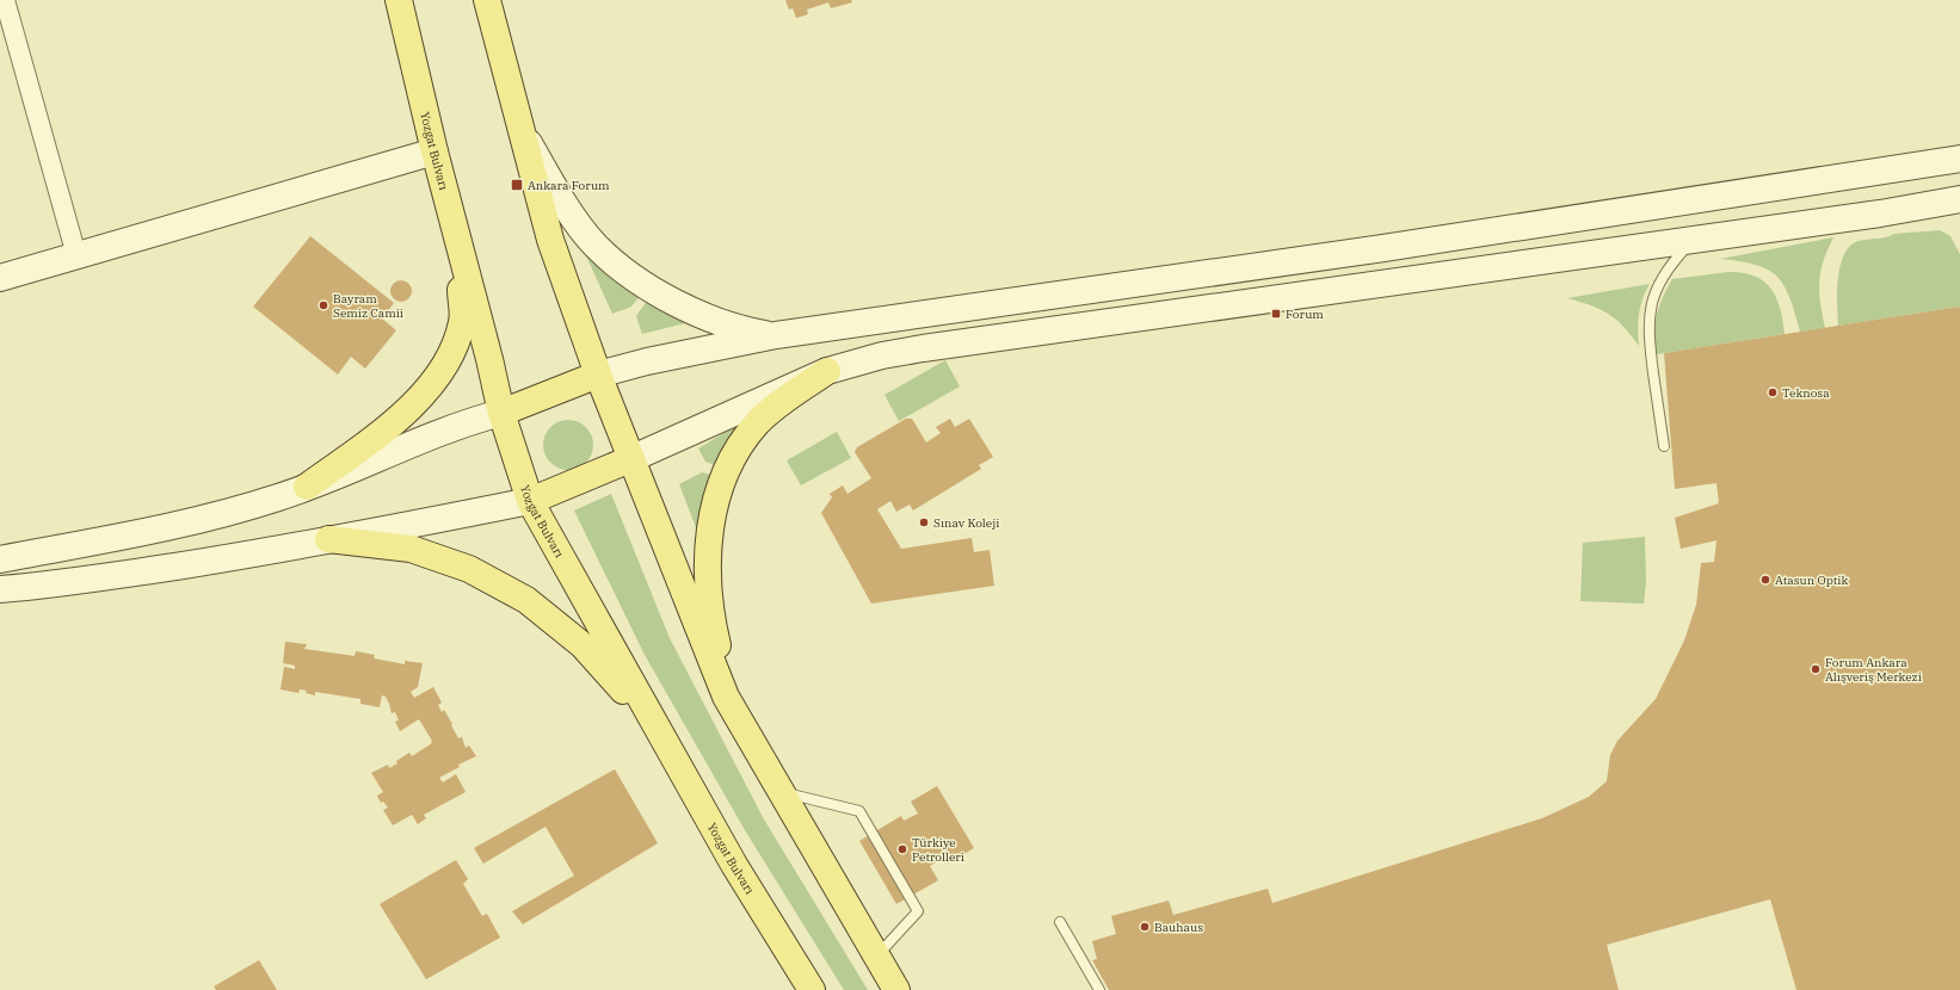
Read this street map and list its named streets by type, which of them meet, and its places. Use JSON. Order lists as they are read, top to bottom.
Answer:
{
  "streets": {
    "main road": ["Yozgat Bulvarı"]
  },
  "places": {
    "transit": ["Ankara Forum", "Forum"],
    "other": [
      "Bayram Semiz Camii",
      "Teknosa",
      "Sınav Koleji",
      "Atasun Optik",
      "Forum Ankara Alışveriş Merkezi",
      "Türkiye Petrolleri",
      "Bauhaus"
    ]
  }
}
